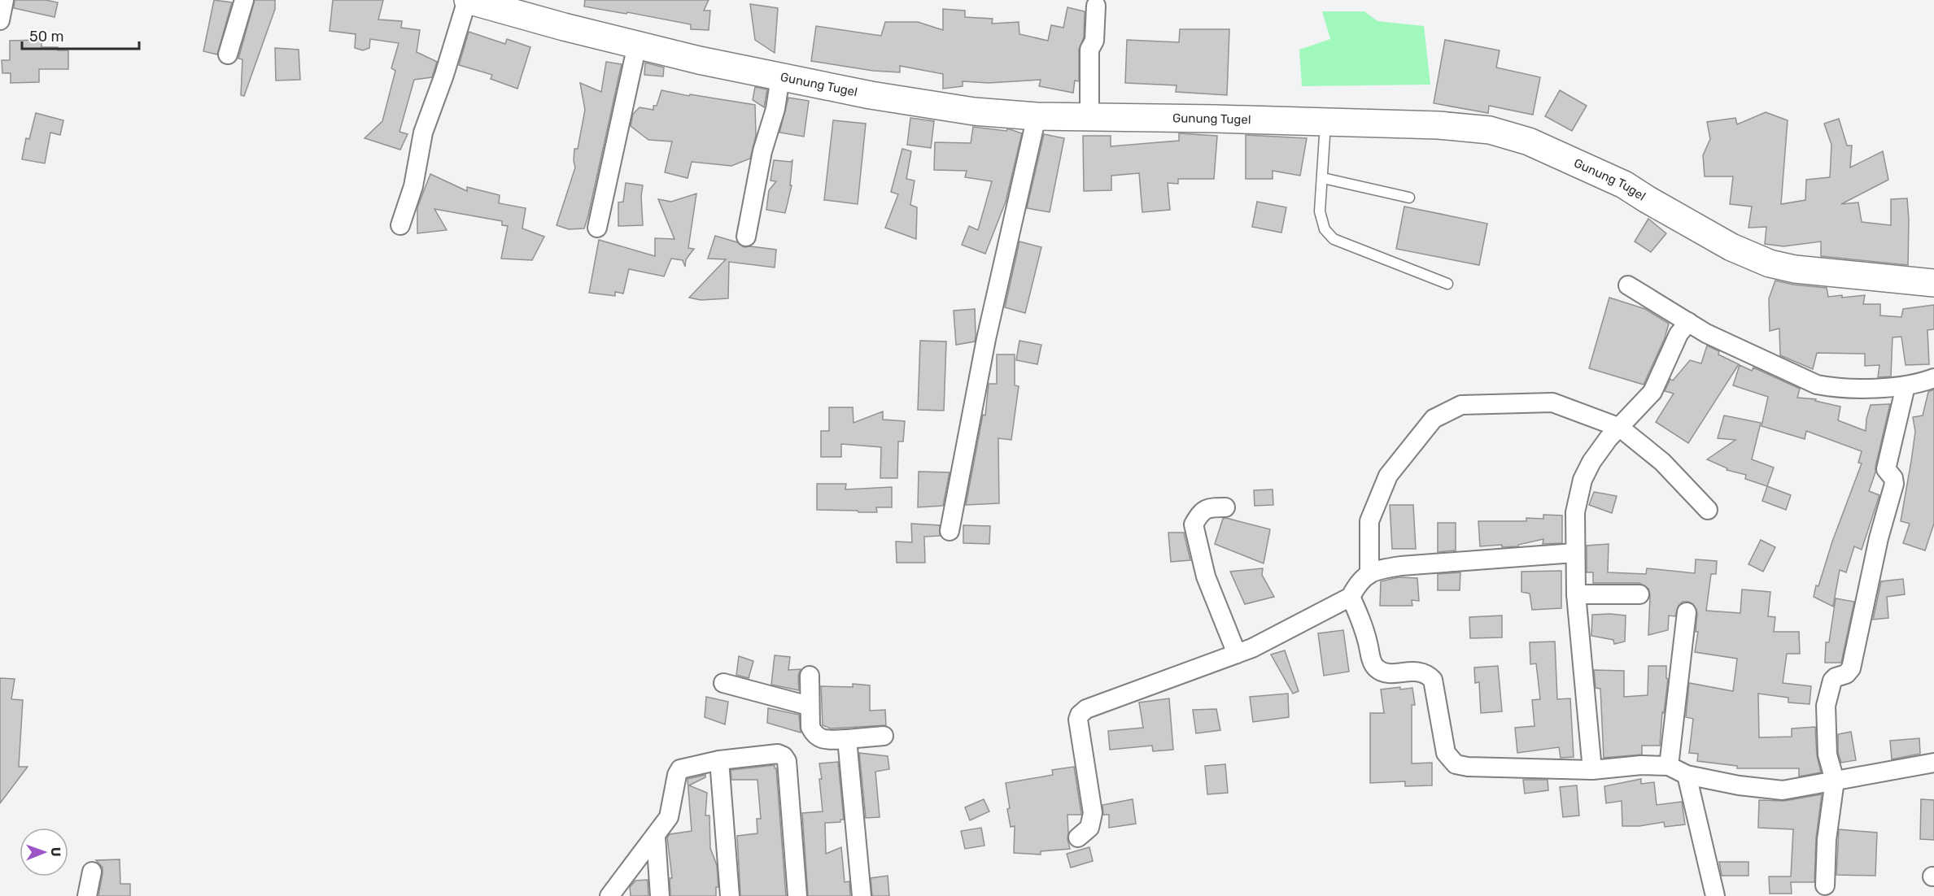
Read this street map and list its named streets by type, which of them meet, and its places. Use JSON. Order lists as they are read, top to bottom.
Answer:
{
  "streets": {
    "main road": ["Gunung Tugel"]
  },
  "scale_bar": "50 m",
  "north": "right"
}
